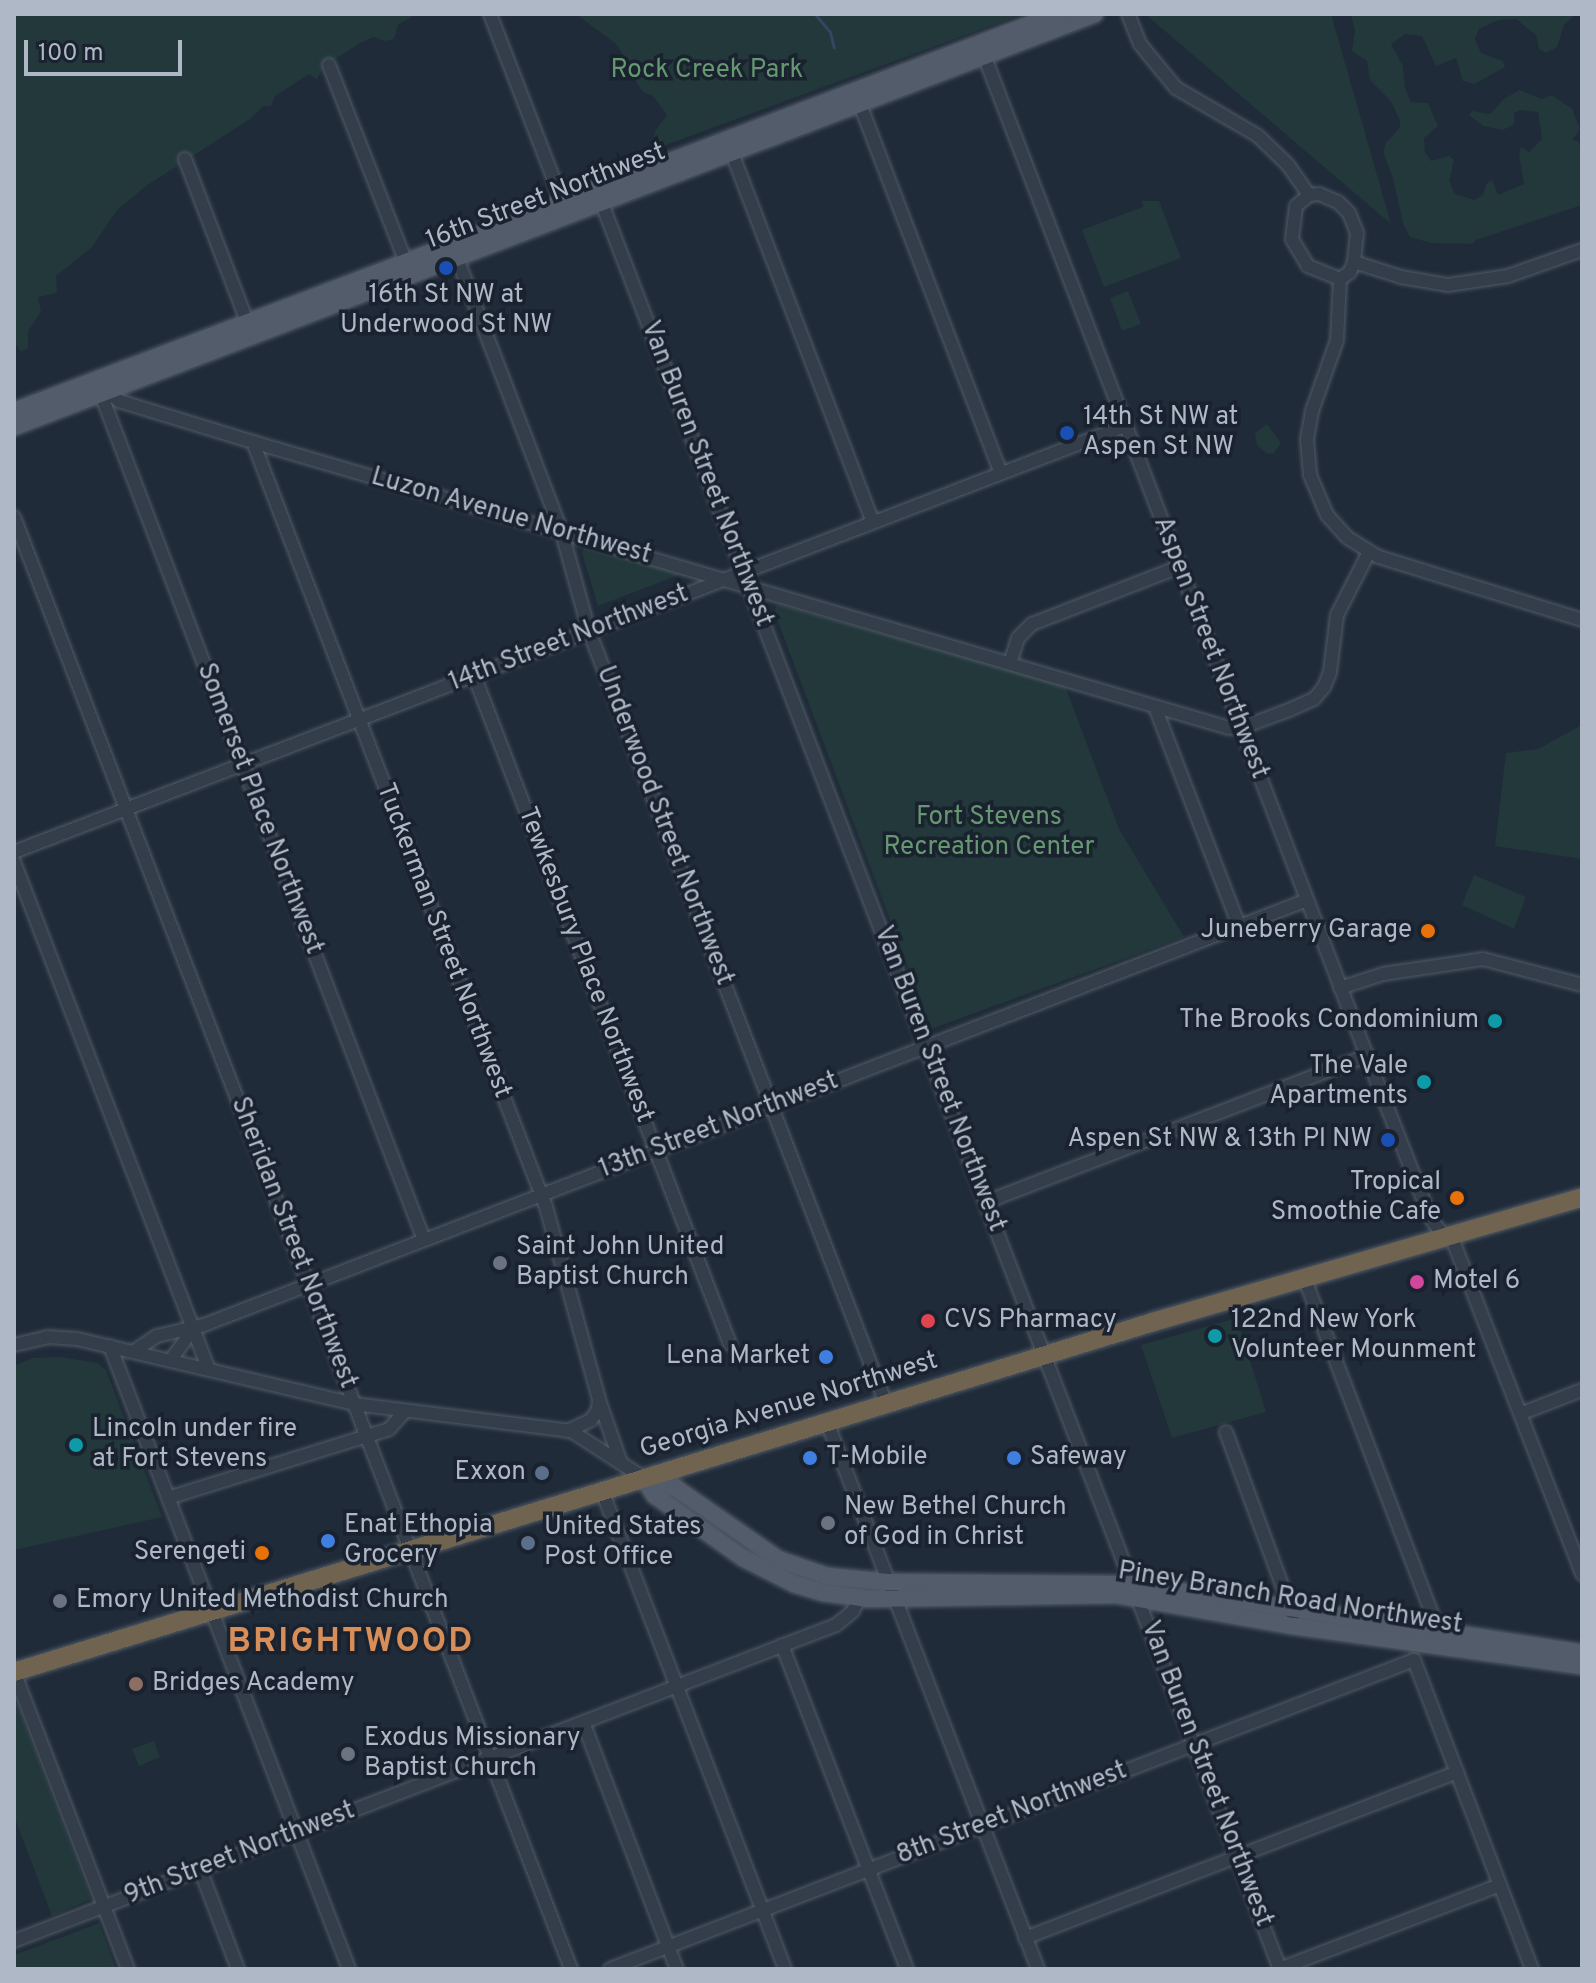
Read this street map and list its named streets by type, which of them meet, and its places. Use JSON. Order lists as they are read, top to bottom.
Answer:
{
  "streets": {
    "highway": ["Georgia Avenue Northwest"],
    "main road": ["16th Street Northwest", "Piney Branch Road Northwest"],
    "street": [
      "Van Buren Street Northwest",
      "Luzon Avenue Northwest",
      "14th Street Northwest",
      "Aspen Street Northwest",
      "Somerset Place Northwest",
      "Underwood Street Northwest",
      "Tuckerman Street Northwest",
      "Tewkesbury Place Northwest",
      "13th Street Northwest",
      "Sheridan Street Northwest",
      "8th Street Northwest",
      "9th Street Northwest"
    ]
  },
  "crossings": [
    ["16th Street Northwest", "Van Buren Street Northwest"],
    ["16th Street Northwest", "Luzon Avenue Northwest"],
    ["16th Street Northwest", "Aspen Street Northwest"],
    ["16th Street Northwest", "Somerset Place Northwest"],
    ["16th Street Northwest", "Underwood Street Northwest"],
    ["Van Buren Street Northwest", "Luzon Avenue Northwest"],
    ["Van Buren Street Northwest", "14th Street Northwest"],
    ["Van Buren Street Northwest", "13th Street Northwest"],
    ["Van Buren Street Northwest", "Georgia Avenue Northwest"],
    ["Van Buren Street Northwest", "Piney Branch Road Northwest"],
    ["Van Buren Street Northwest", "8th Street Northwest"],
    ["Luzon Avenue Northwest", "14th Street Northwest"],
    ["Luzon Avenue Northwest", "Aspen Street Northwest"],
    ["Luzon Avenue Northwest", "Somerset Place Northwest"],
    ["Luzon Avenue Northwest", "Underwood Street Northwest"],
    ["Luzon Avenue Northwest", "Tuckerman Street Northwest"],
    ["14th Street Northwest", "Aspen Street Northwest"],
    ["14th Street Northwest", "Somerset Place Northwest"],
    ["14th Street Northwest", "Underwood Street Northwest"],
    ["14th Street Northwest", "Tuckerman Street Northwest"],
    ["14th Street Northwest", "Tewkesbury Place Northwest"],
    ["14th Street Northwest", "Sheridan Street Northwest"],
    ["Aspen Street Northwest", "13th Street Northwest"],
    ["Aspen Street Northwest", "Georgia Avenue Northwest"],
    ["Somerset Place Northwest", "13th Street Northwest"],
    ["Underwood Street Northwest", "13th Street Northwest"],
    ["Underwood Street Northwest", "Georgia Avenue Northwest"],
    ["Tuckerman Street Northwest", "13th Street Northwest"],
    ["Tuckerman Street Northwest", "Piney Branch Road Northwest"],
    ["Tewkesbury Place Northwest", "13th Street Northwest"],
    ["13th Street Northwest", "Sheridan Street Northwest"],
    ["Sheridan Street Northwest", "Georgia Avenue Northwest"],
    ["Sheridan Street Northwest", "Piney Branch Road Northwest"],
    ["Sheridan Street Northwest", "9th Street Northwest"],
    ["Georgia Avenue Northwest", "Piney Branch Road Northwest"],
    ["Piney Branch Road Northwest", "9th Street Northwest"]
  ],
  "districts": ["BRIGHTWOOD"],
  "parks": ["Rock Creek Park", "Fort Stevens Recreation Center"],
  "places": [
    "16th St NW at Underwood St NW",
    "14th St NW at Aspen St NW",
    "Juneberry Garage",
    "The Brooks Condominium",
    "The Vale Apartments",
    "Aspen St NW & 13th Pl NW",
    "Tropical Smoothie Cafe",
    "Saint John United Baptist Church",
    "Motel 6",
    "CVS Pharmacy",
    "122nd New York Volunteer Mounment",
    "Lena Market",
    "Lincoln under fire at Fort Stevens",
    "T-Mobile",
    "Safeway",
    "Exxon",
    "New Bethel Church of God in Christ",
    "Enat Ethopia Grocery",
    "United States Post Office",
    "Serengeti",
    "Emory United Methodist Church",
    "Bridges Academy",
    "Exodus Missionary Baptist Church"
  ],
  "scale_bar": "100 m"
}
